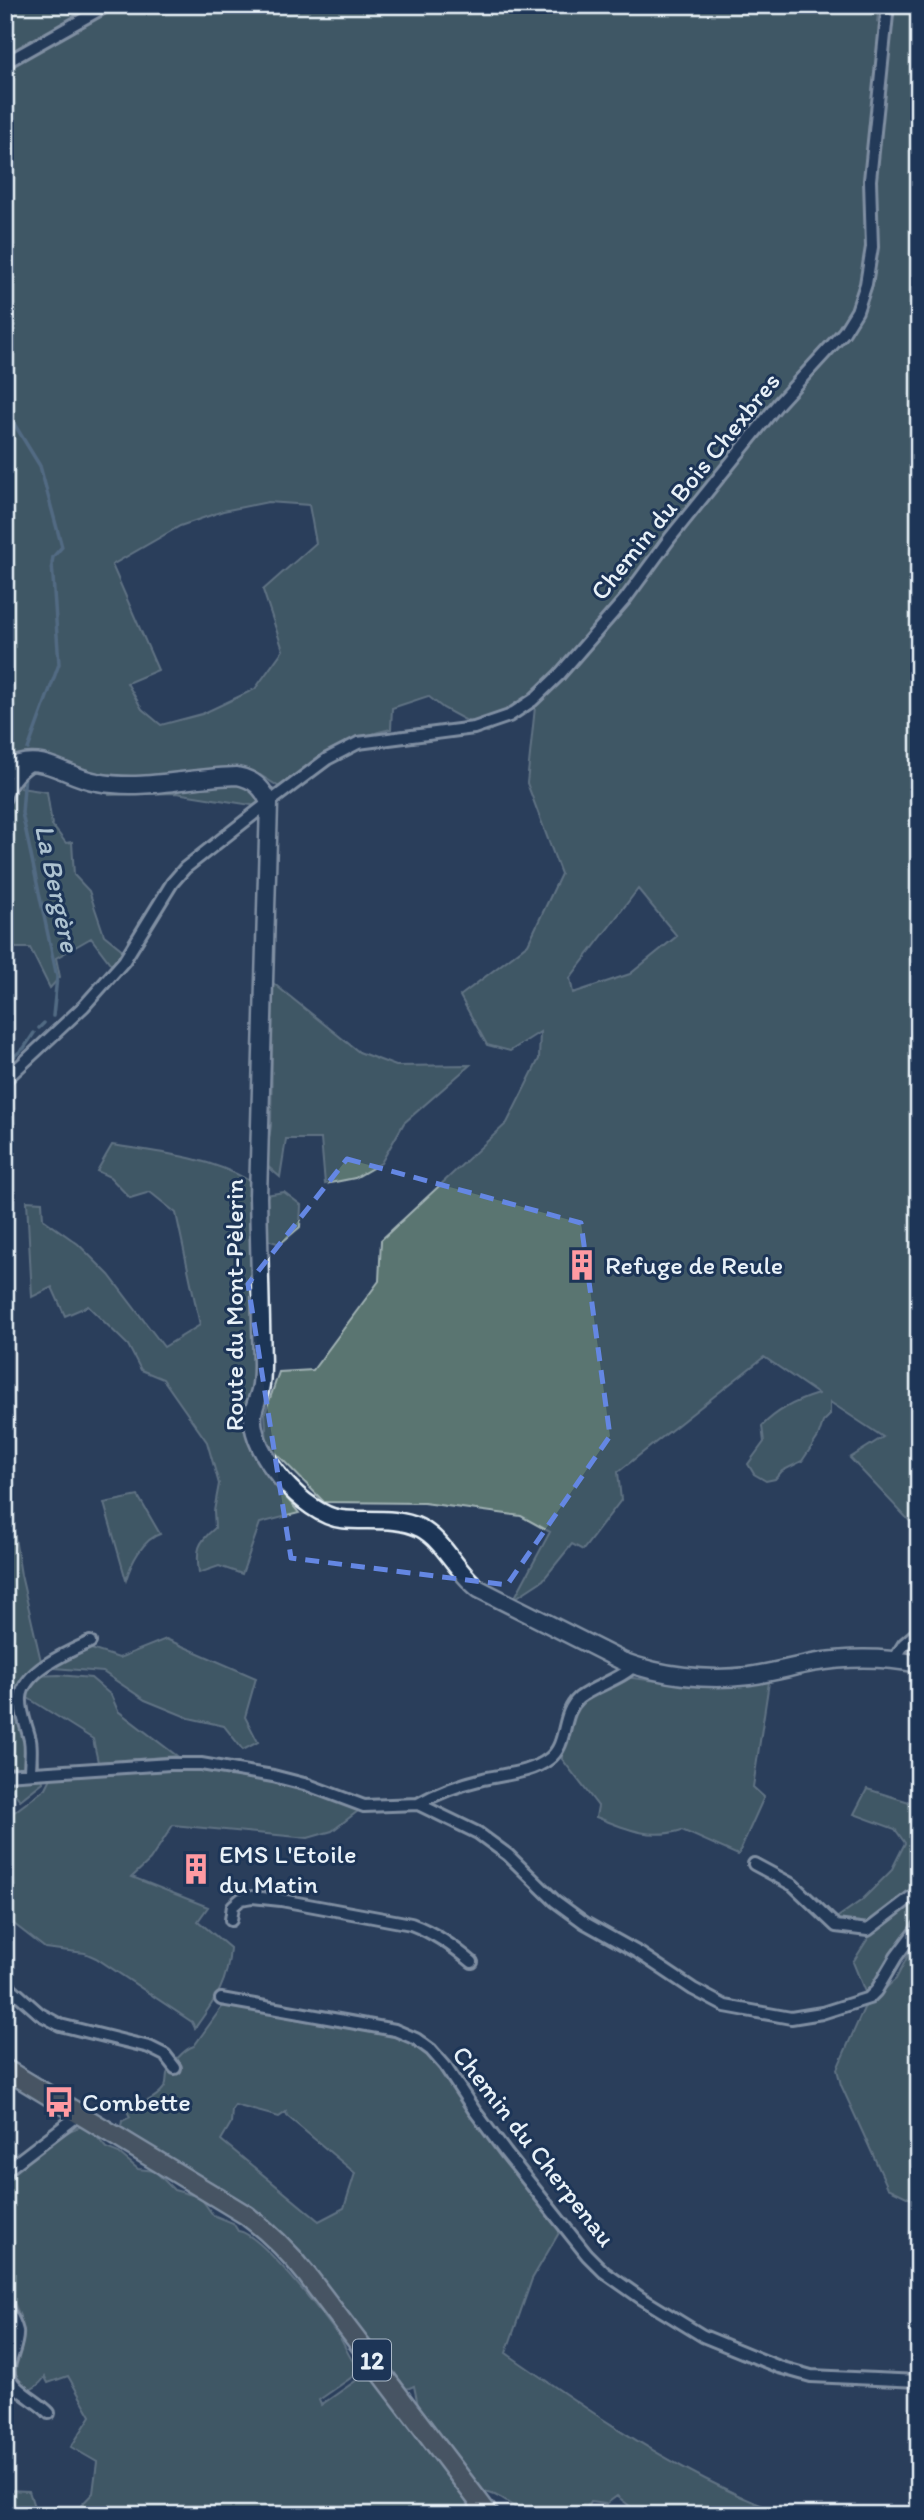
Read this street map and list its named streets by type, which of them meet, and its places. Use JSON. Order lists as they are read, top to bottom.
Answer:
{
  "streets": {
    "main road": ["12"],
    "street": ["Chemin du Bois Chexbres", "Route du Mont-Pèlerin", "Chemin du Cherpenau"]
  },
  "crossings": [
    ["Chemin du Bois Chexbres", "Route du Mont-Pèlerin"]
  ],
  "water": ["La Bergère"],
  "places": {
    "building": ["Refuge de Reule", "EMS L'Etoile du Matin"],
    "bus stop": ["Combette"]
  }
}
